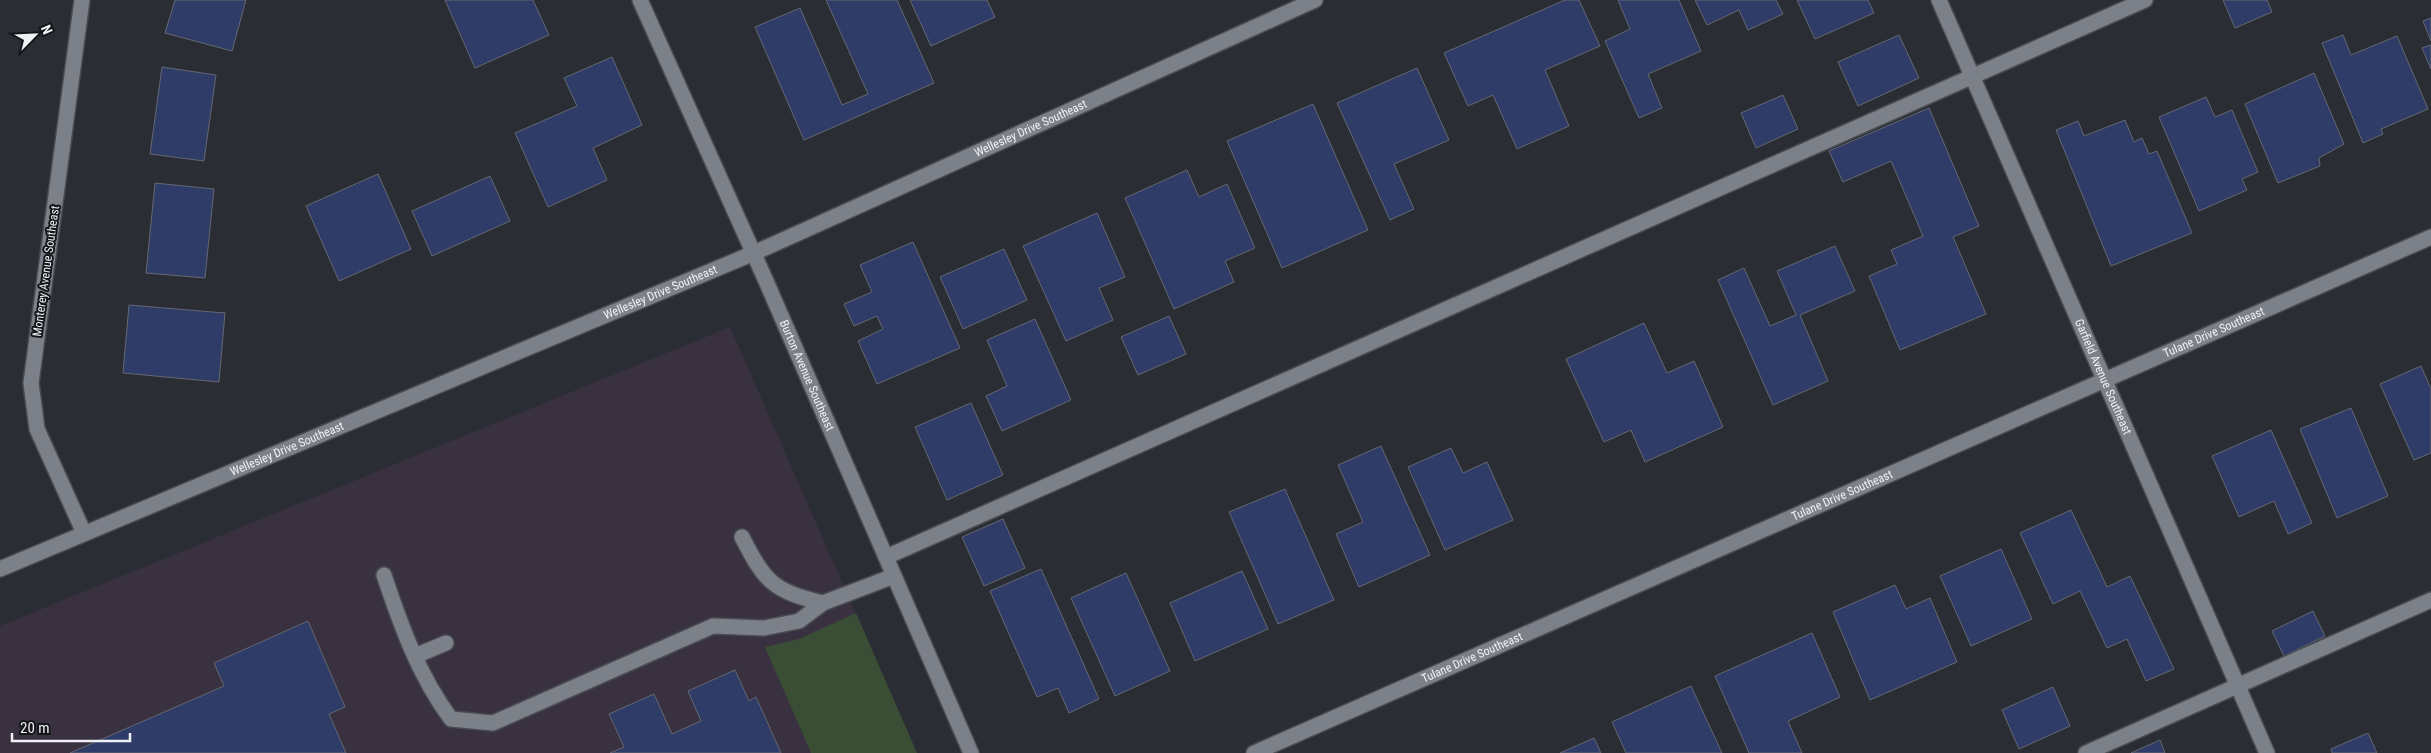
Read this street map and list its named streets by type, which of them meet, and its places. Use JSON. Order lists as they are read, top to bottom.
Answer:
{
  "streets": {
    "street": [
      "Wellesley Drive Southeast",
      "Monterey Avenue Southeast",
      "Tulane Drive Southeast",
      "Burton Avenue Southeast",
      "Garfield Avenue Southeast"
    ]
  },
  "crossings": [
    ["Wellesley Drive Southeast", "Monterey Avenue Southeast"],
    ["Wellesley Drive Southeast", "Burton Avenue Southeast"],
    ["Tulane Drive Southeast", "Garfield Avenue Southeast"]
  ],
  "scale_bar": "20 m",
  "north": "top right"
}
